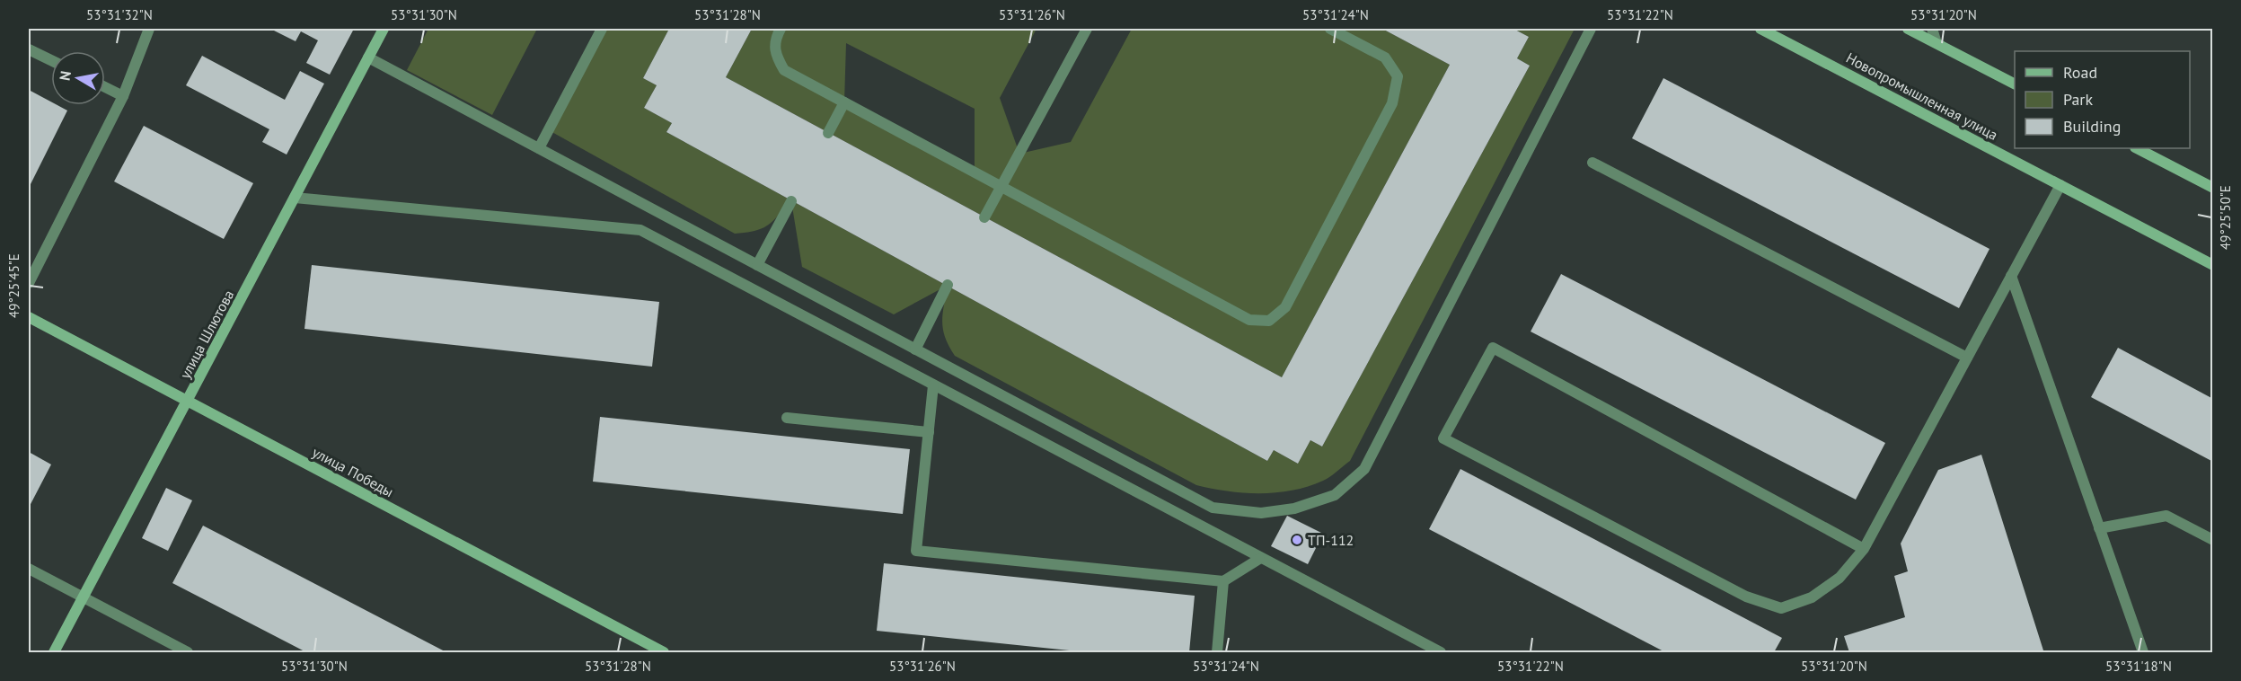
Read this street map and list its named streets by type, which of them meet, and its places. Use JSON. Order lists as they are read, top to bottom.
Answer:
{
  "streets": {
    "main road": ["Новопромышленная улица", "улица Шлютова", "улица Победы"]
  },
  "crossings": [
    ["улица Шлютова", "улица Победы"]
  ],
  "places": ["ТП-112"],
  "legend": ["Road", "Park", "Building"],
  "north": "left",
  "coordinates": [
    "53°31'32\"N",
    "53°31'30\"N",
    "53°31'28\"N",
    "53°31'26\"N",
    "53°31'24\"N",
    "53°31'22\"N",
    "53°31'20\"N",
    "49°25'50\"E",
    "49°25'45\"E",
    "53°31'18\"N"
  ]
}
